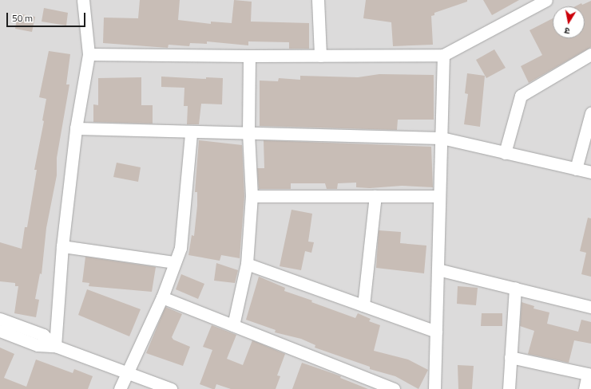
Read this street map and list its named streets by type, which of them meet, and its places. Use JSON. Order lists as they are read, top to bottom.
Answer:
{
  "scale_bar": "50 m",
  "north": "bottom"
}
